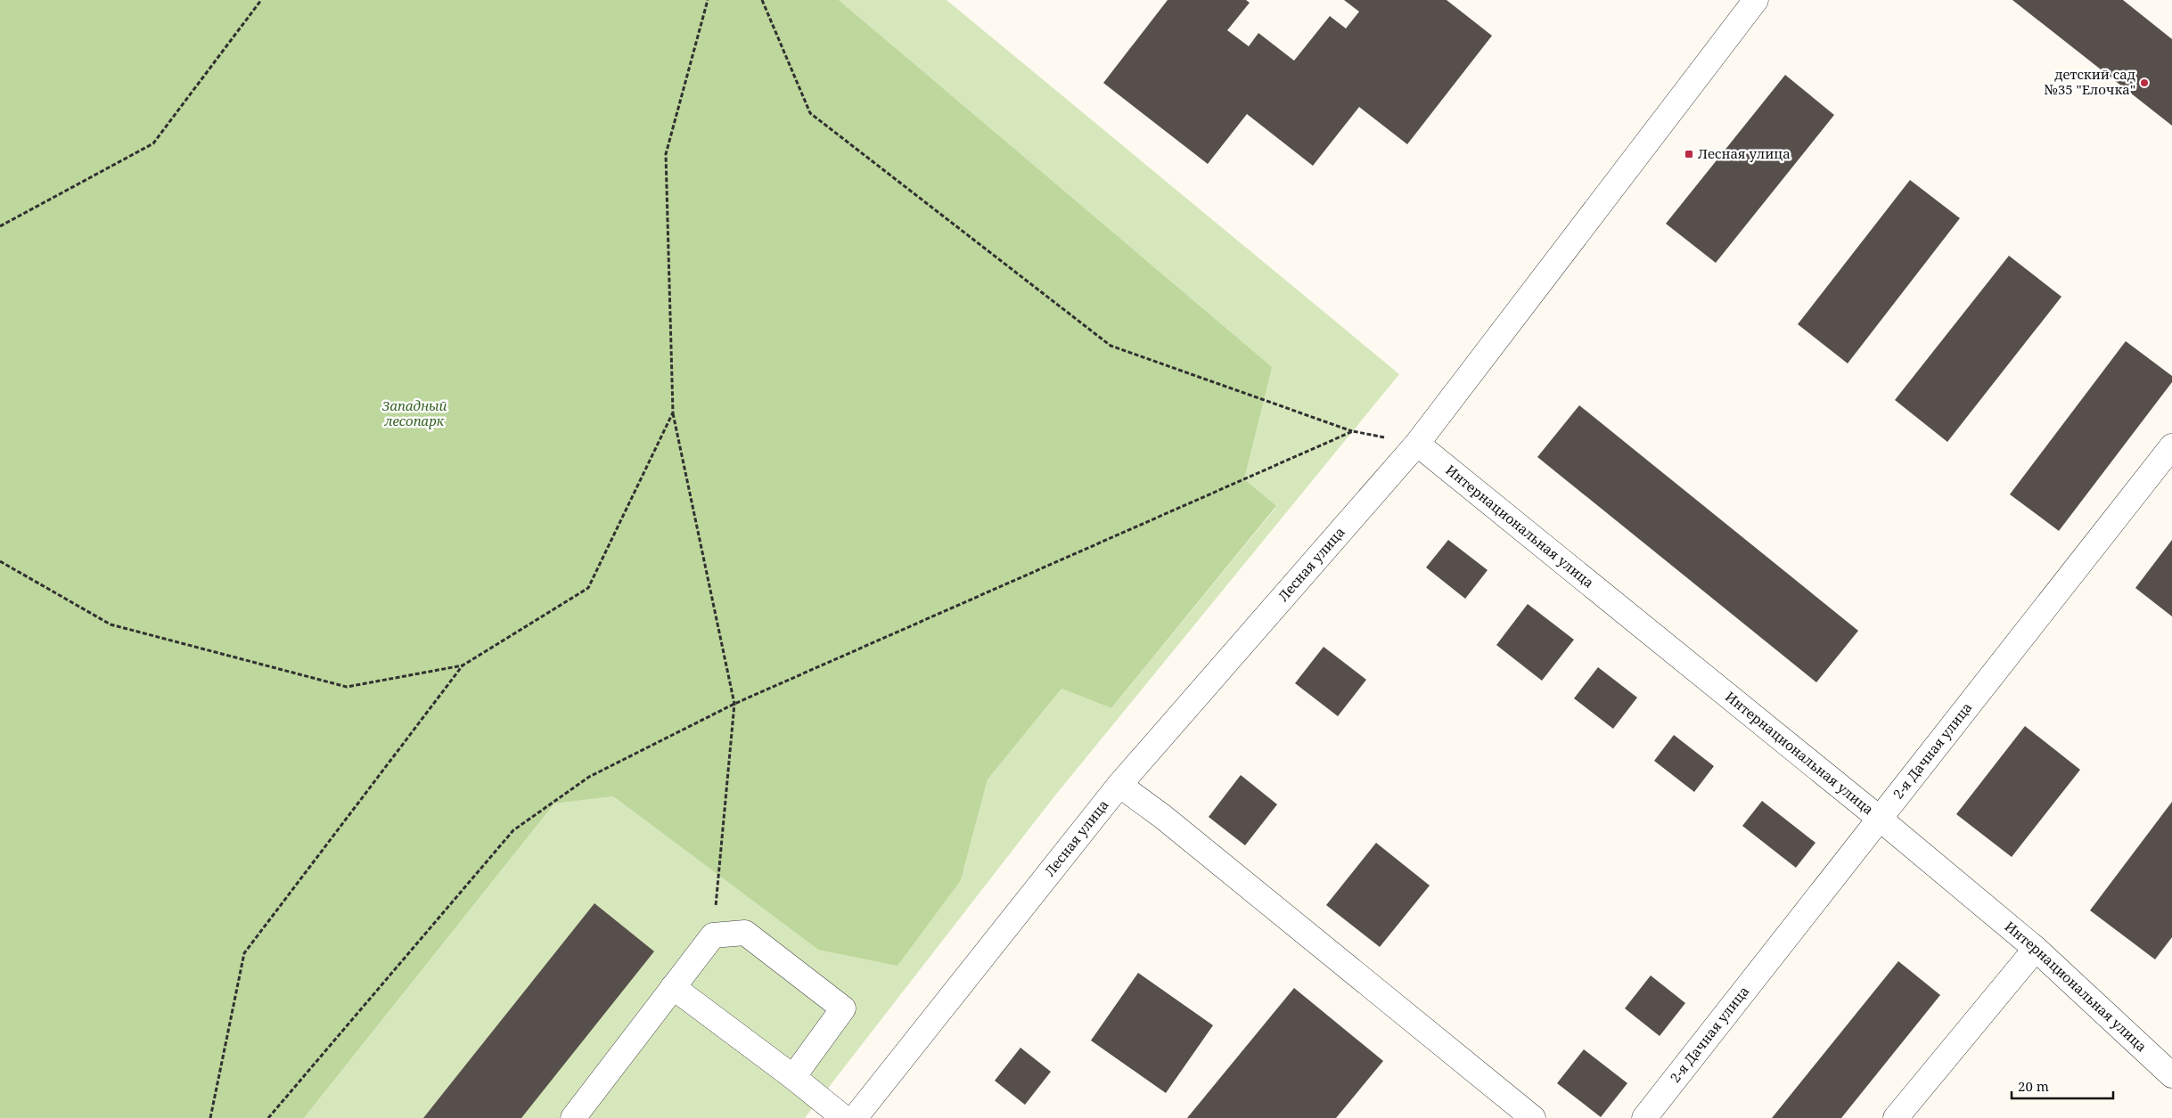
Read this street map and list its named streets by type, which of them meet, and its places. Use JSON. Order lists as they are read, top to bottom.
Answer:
{
  "streets": {
    "street": ["Интернациональная улица", "Лесная улица", "2-я Дачная улица"]
  },
  "crossings": [
    ["Интернациональная улица", "Лесная улица"],
    ["Интернациональная улица", "2-я Дачная улица"]
  ],
  "parks": ["Западный лесопарк"],
  "places": {
    "other": ["детский сад №35 \"Елочка\""],
    "transit": ["Лесная улица"]
  },
  "scale_bar": "20 m"
}
